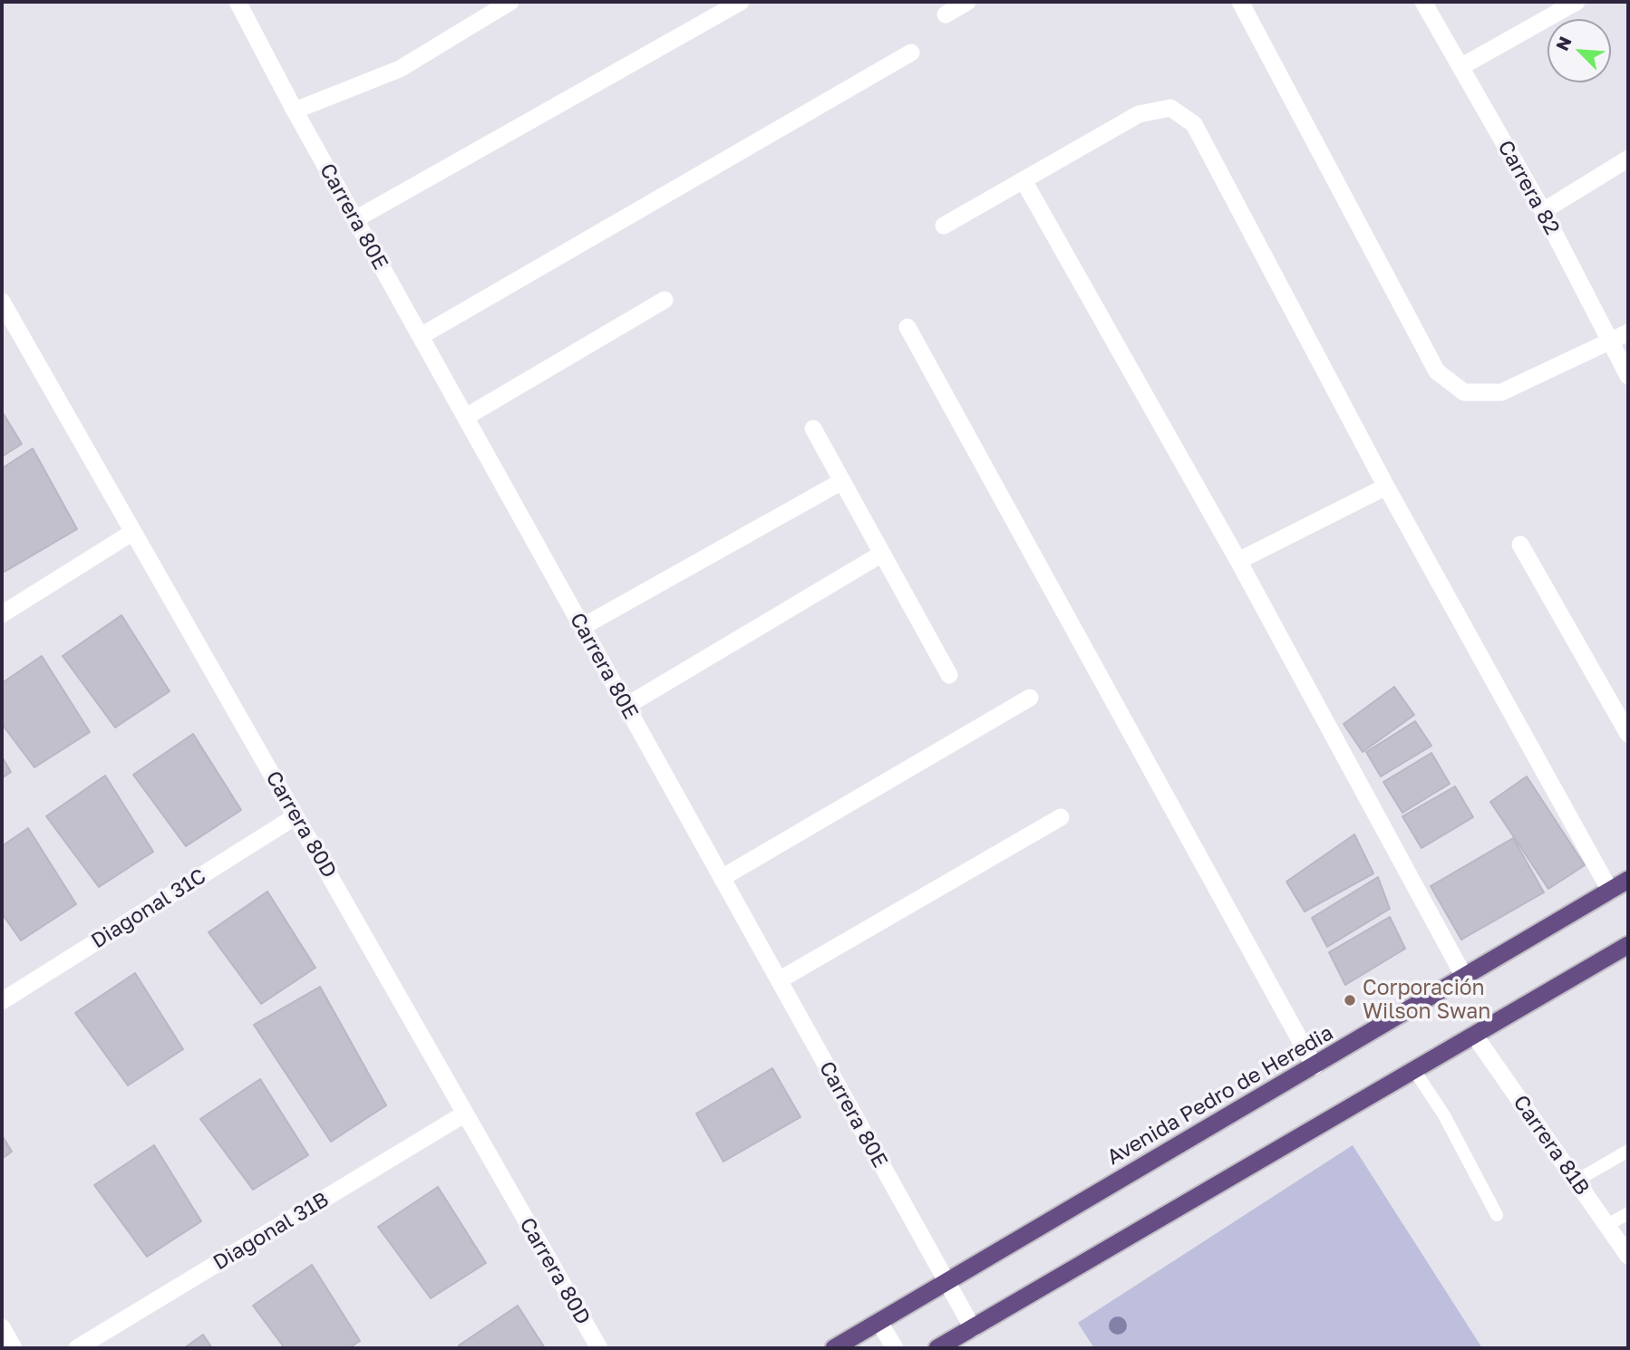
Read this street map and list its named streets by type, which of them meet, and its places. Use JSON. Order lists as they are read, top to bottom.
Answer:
{
  "streets": {
    "highway": ["Avenida Pedro de Heredia"],
    "street": [
      "Carrera 82",
      "Carrera 80E",
      "Carrera 80D",
      "Diagonal 31C",
      "Carrera 81B",
      "Diagonal 31B"
    ]
  },
  "crossings": [
    ["Carrera 80E", "Avenida Pedro de Heredia"],
    ["Carrera 80D", "Diagonal 31C"],
    ["Carrera 80D", "Diagonal 31B"]
  ],
  "places": ["Corporación Wilson Swan"],
  "north": "top left"
}
